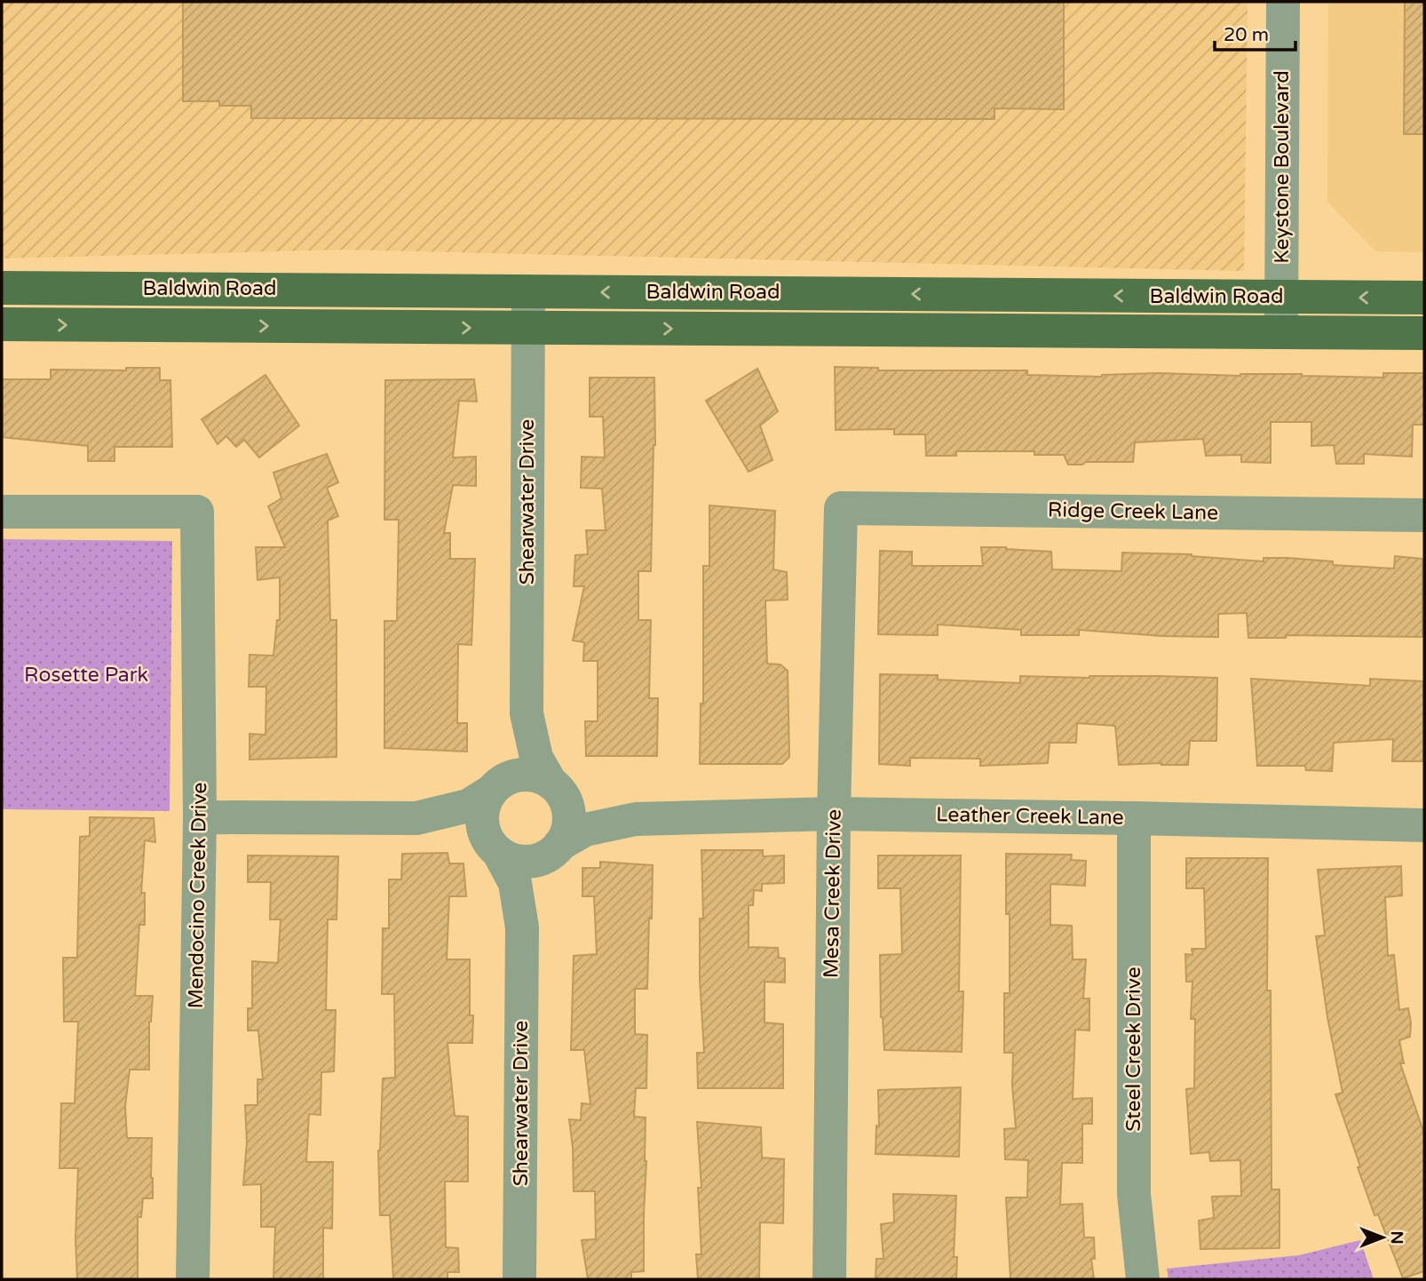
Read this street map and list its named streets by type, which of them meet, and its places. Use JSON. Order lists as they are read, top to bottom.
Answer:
{
  "streets": {
    "main road": ["Baldwin Road"],
    "street": [
      "Keystone Boulevard",
      "Shearwater Drive",
      "Ridge Creek Lane",
      "Leather Creek Lane",
      "Mesa Creek Drive",
      "Mendocino Creek Drive",
      "Steel Creek Drive"
    ]
  },
  "crossings": [
    ["Keystone Boulevard", "Baldwin Road"],
    ["Baldwin Road", "Shearwater Drive"],
    ["Shearwater Drive", "Leather Creek Lane"],
    ["Ridge Creek Lane", "Mesa Creek Drive"],
    ["Leather Creek Lane", "Mesa Creek Drive"],
    ["Leather Creek Lane", "Steel Creek Drive"]
  ],
  "parks": ["Rosette Park"],
  "scale_bar": "20 m",
  "north": "right"
}
